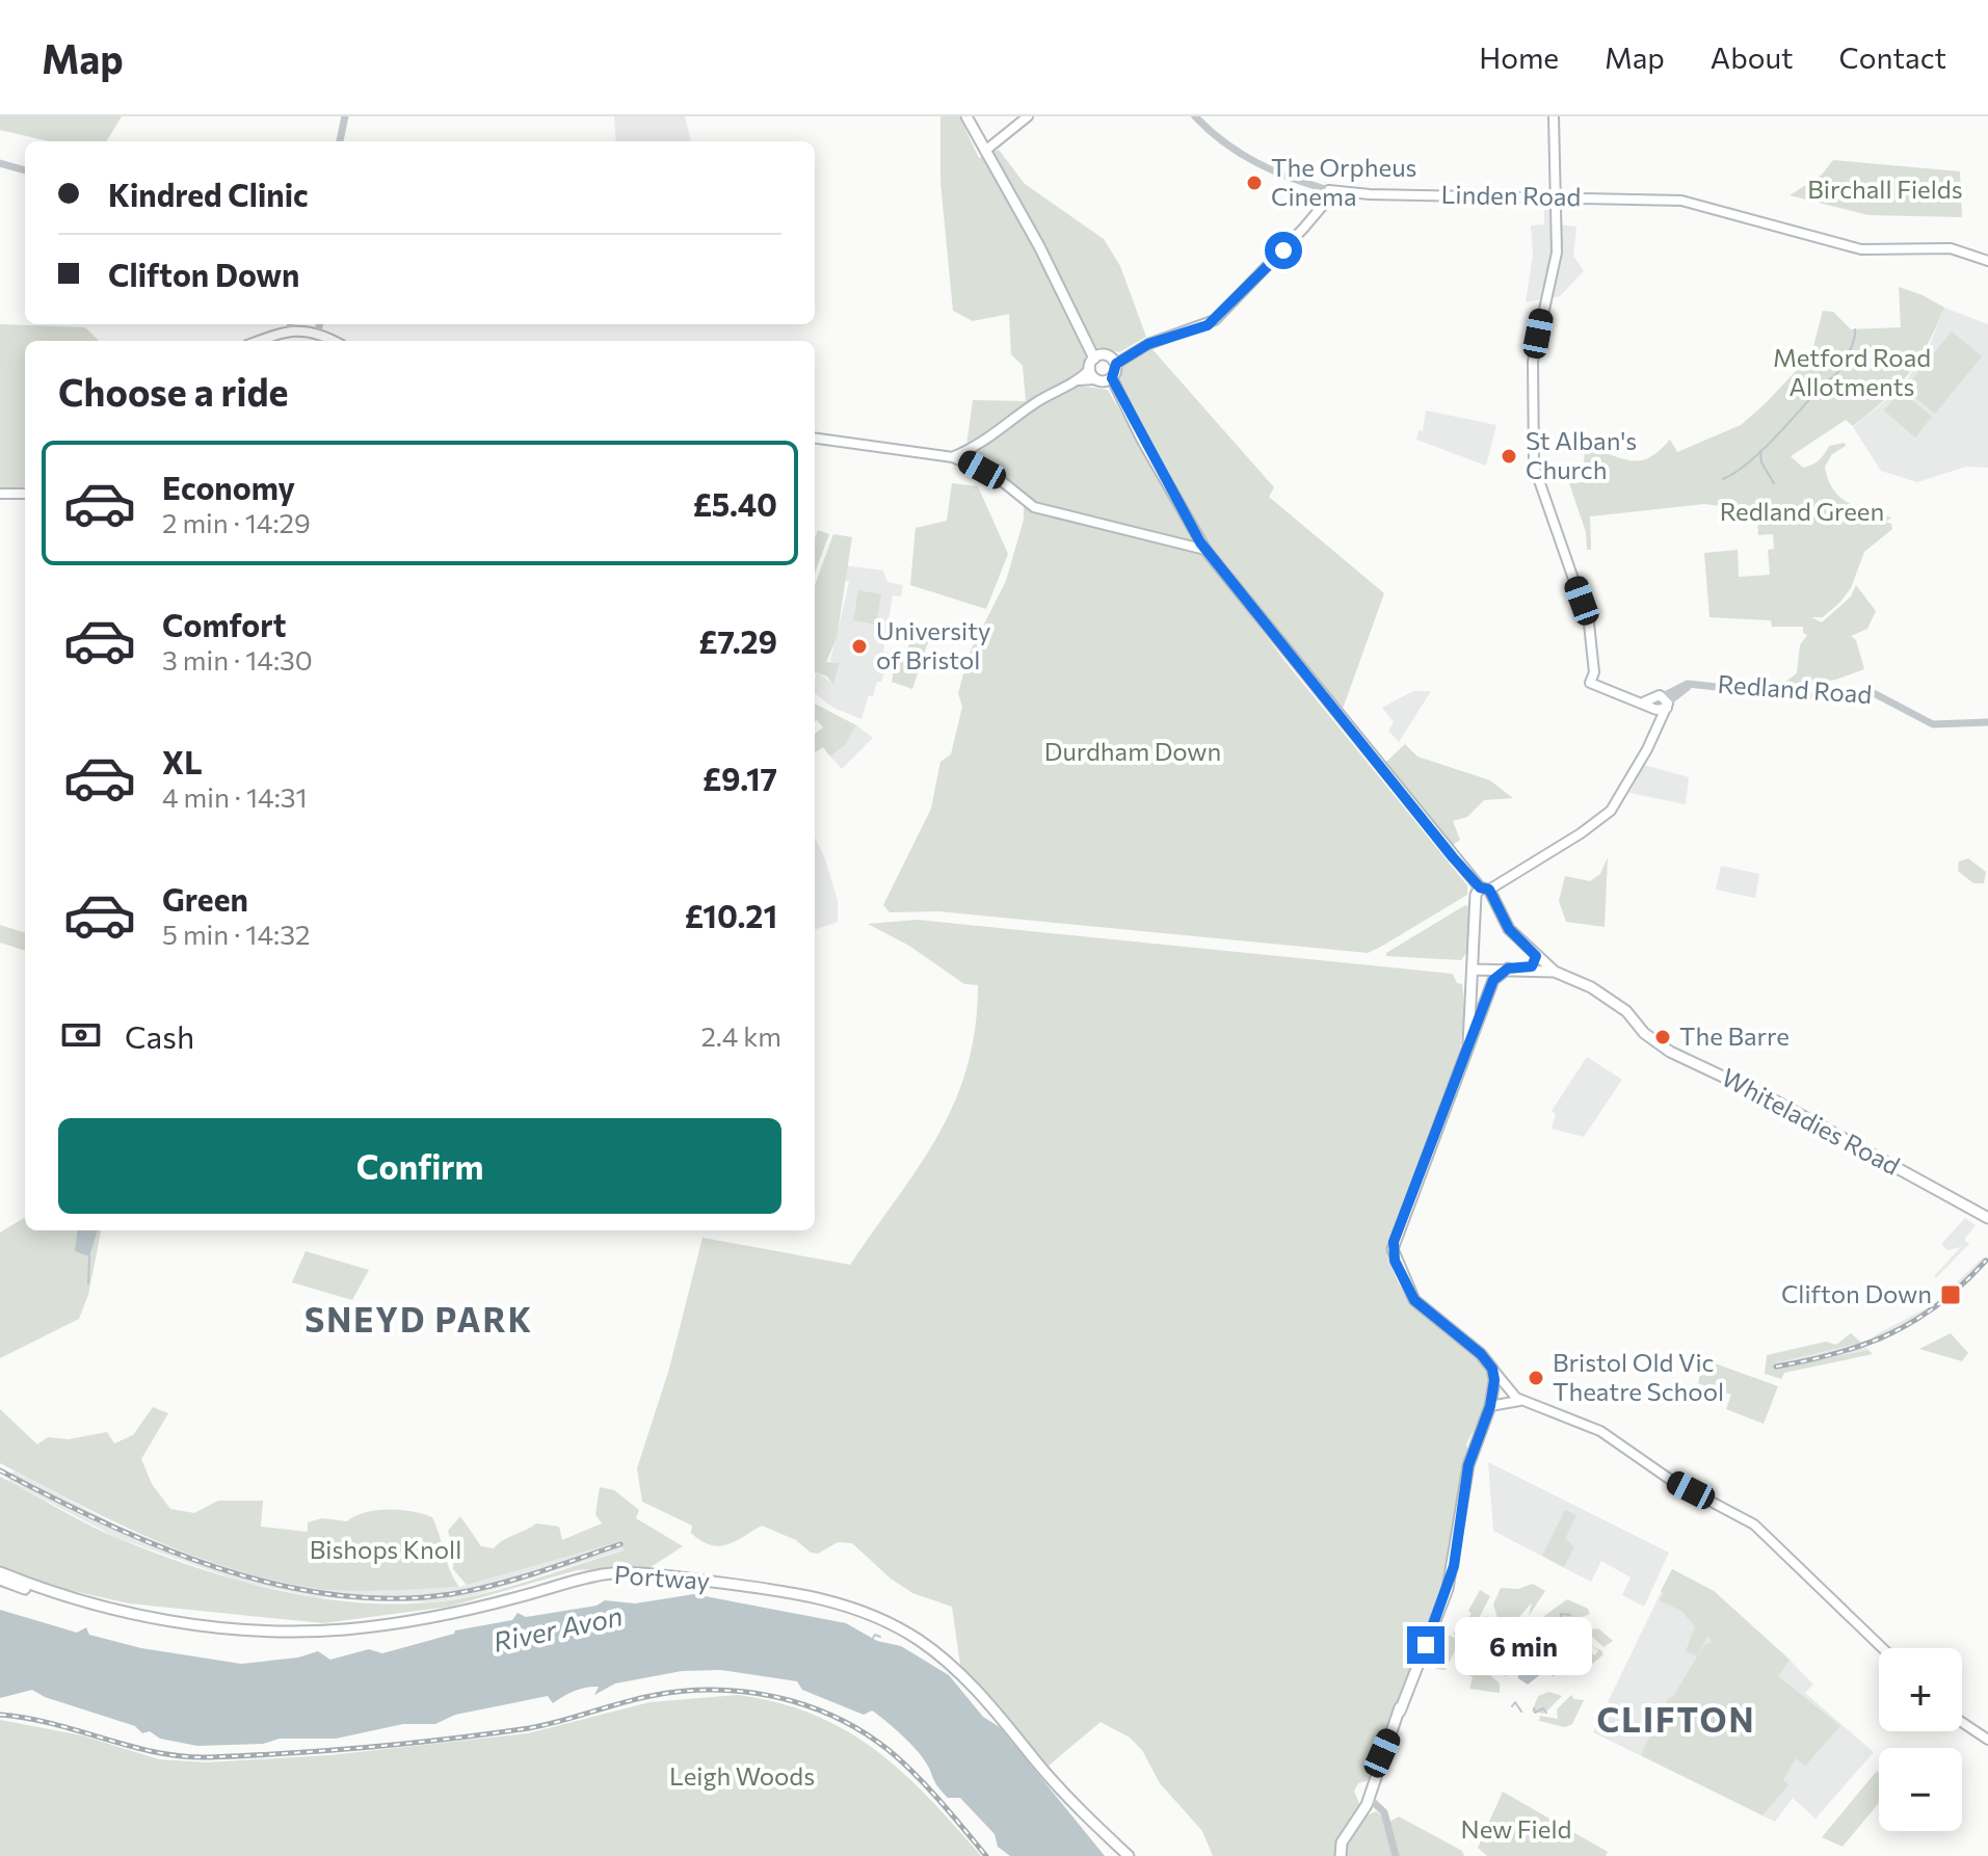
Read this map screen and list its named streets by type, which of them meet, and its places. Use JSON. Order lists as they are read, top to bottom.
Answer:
{
  "streets": {
    "main road": ["Linden Road", "Whiteladies Road", "Portway"],
    "street": ["Redland Road"]
  },
  "districts": ["SNEYD PARK", "CLIFTON"],
  "water": ["River Avon"],
  "parks": [
    "Birchall Fields",
    "Metford Road Allotments",
    "Redland Green",
    "Durdham Down",
    "Bishops Knoll",
    "Leigh Woods",
    "New Field"
  ],
  "places": {
    "other": [
      "The Orpheus Cinema",
      "St Alban's Church",
      "University of Bristol",
      "The Barre",
      "Bristol Old Vic Theatre School"
    ],
    "transit": ["Clifton Down"]
  },
  "page": {
    "header": "Map",
    "nav": [
      "Home",
      "Map",
      "About",
      "Contact"
    ],
    "banner": ["Kindred Clinic", "Clifton Down"],
    "heading": "Choose a ride",
    "list": [
      {
        "name": "Economy",
        "note": "2 min · 14:29",
        "value": "£5.40"
      },
      {
        "name": "Comfort",
        "note": "3 min · 14:30",
        "value": "£7.29"
      },
      {
        "name": "XL",
        "note": "4 min · 14:31",
        "value": "£9.17"
      },
      {
        "name": "Green",
        "note": "5 min · 14:32",
        "value": "£10.21"
      }
    ],
    "pay": ["Cash", "2.4 km"],
    "buttons": "Confirm",
    "bubble": "6 min",
    "map_buttons": ["+", "−"]
  }
}
